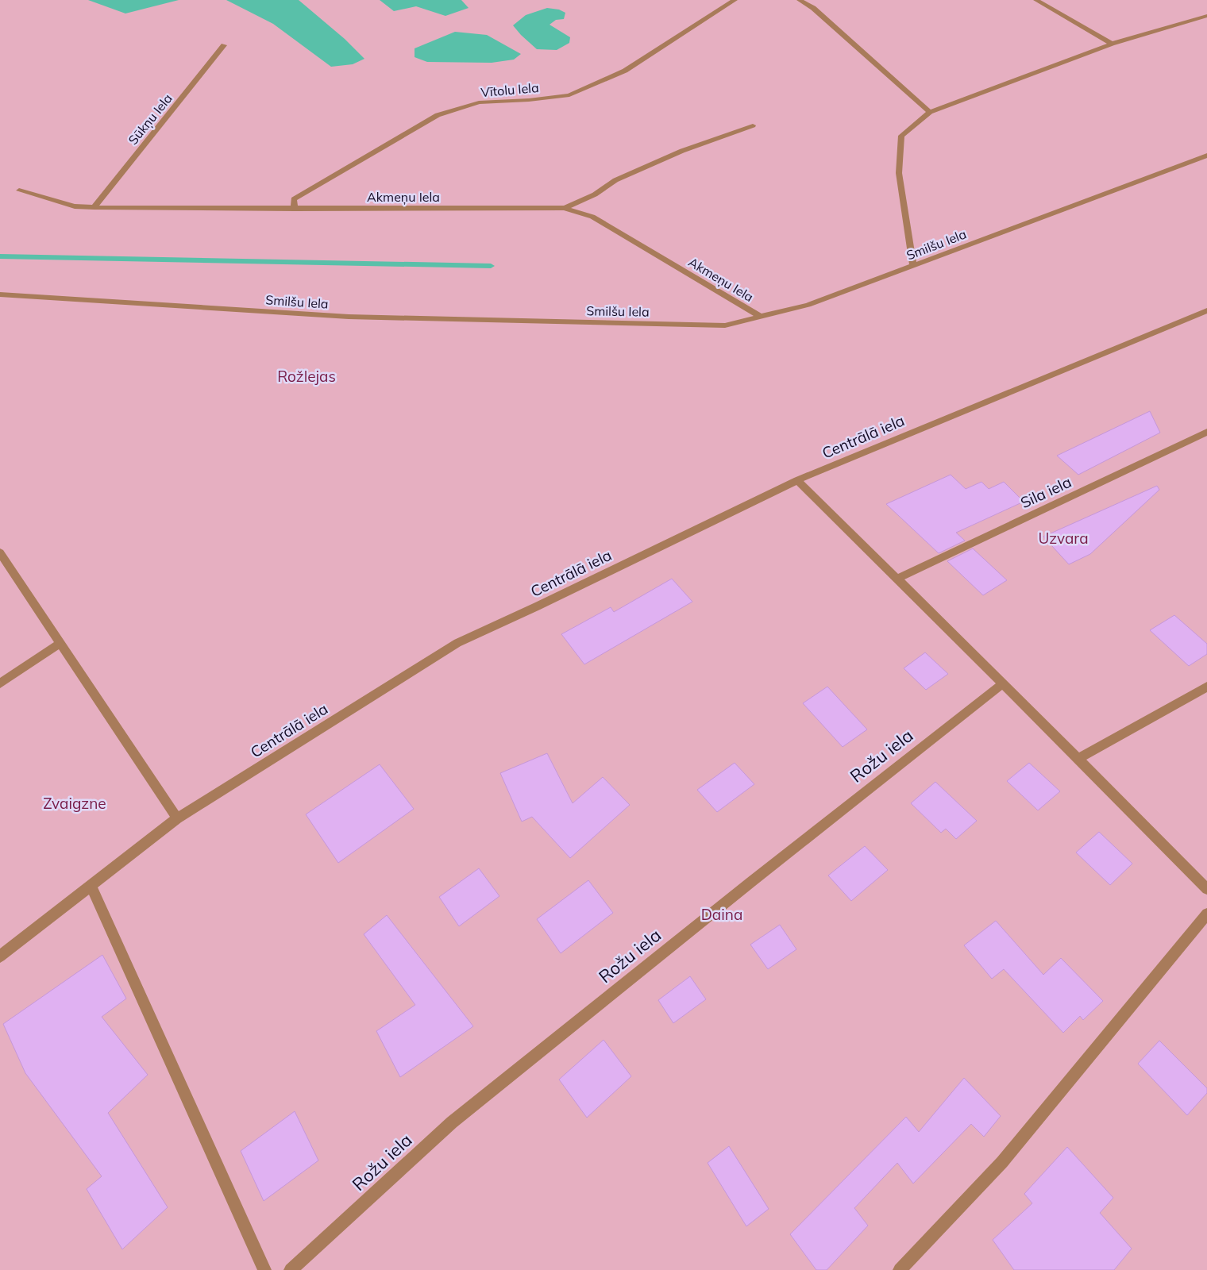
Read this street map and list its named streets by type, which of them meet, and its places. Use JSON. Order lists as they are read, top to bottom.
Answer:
{
  "streets": {
    "street": [
      "Vītolu Iela",
      "Sūkņu Iela",
      "Akmeņu Iela",
      "Smilšu Iela",
      "Centrālā iela",
      "Sila iela",
      "Rožu iela"
    ]
  },
  "crossings": [
    ["Vītolu Iela", "Akmeņu Iela"],
    ["Sūkņu Iela", "Akmeņu Iela"],
    ["Akmeņu Iela", "Smilšu Iela"]
  ],
  "parks": [
    "Rožlejas",
    "Uzvara",
    "Zvaigzne",
    "Daina"
  ]
}
